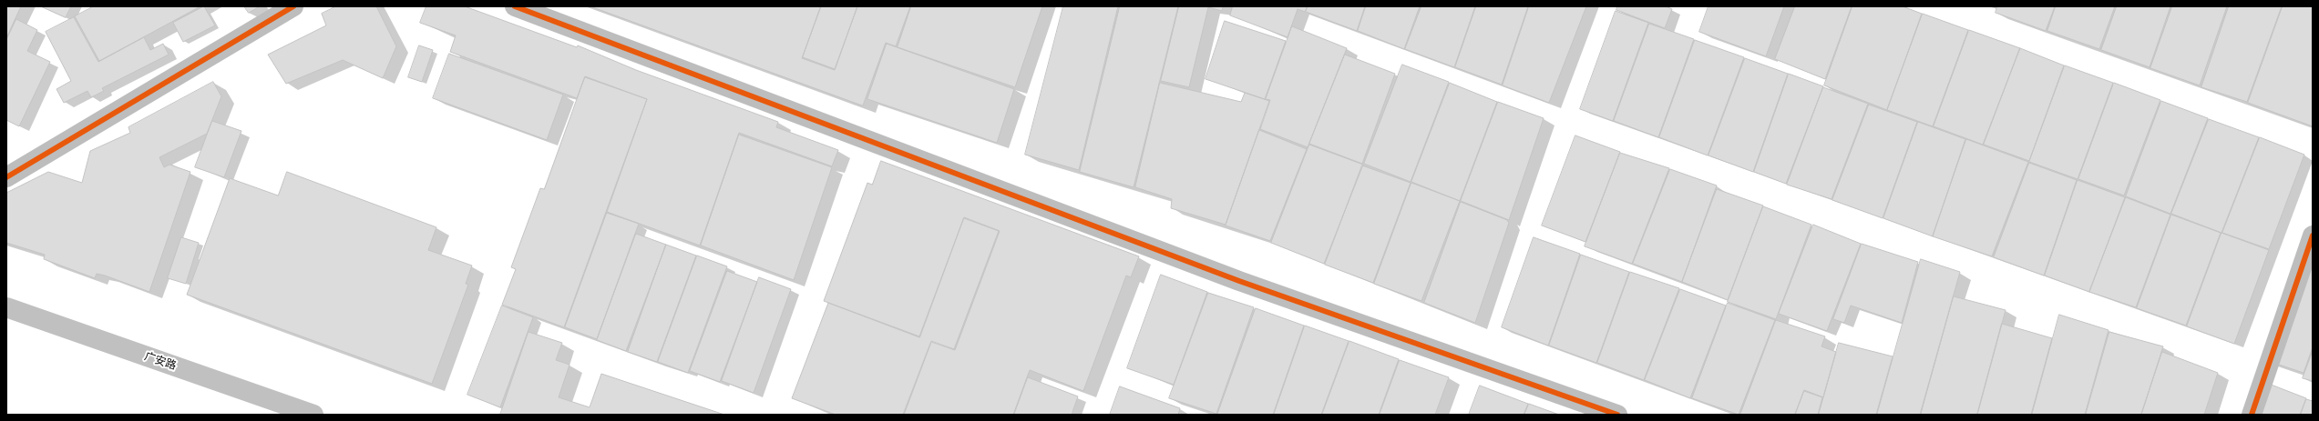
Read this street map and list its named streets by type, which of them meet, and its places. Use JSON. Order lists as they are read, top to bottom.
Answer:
{
  "streets": {
    "main road": ["广安路"]
  }
}
